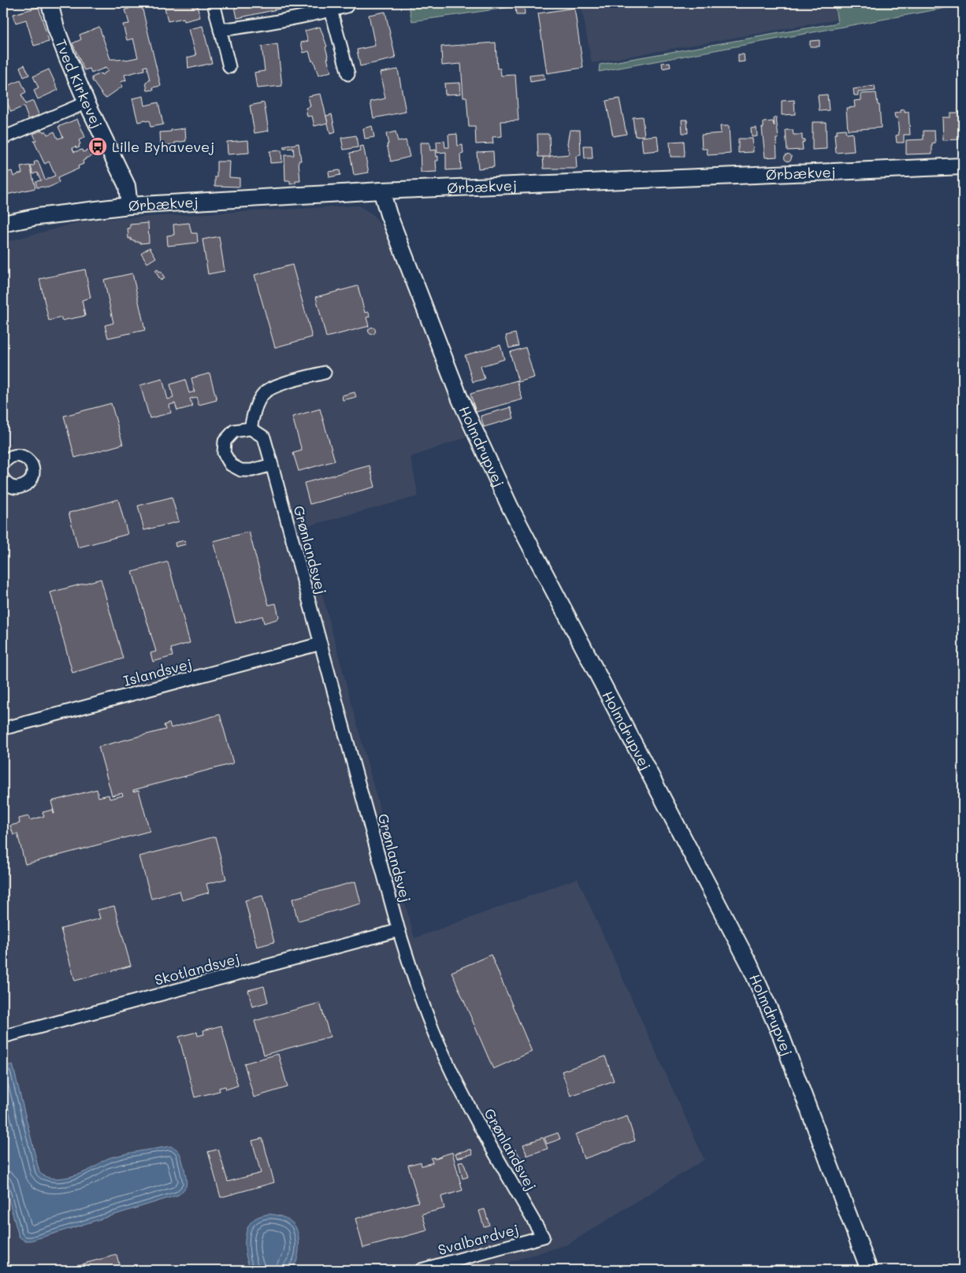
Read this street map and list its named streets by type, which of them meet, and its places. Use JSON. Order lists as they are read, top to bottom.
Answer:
{
  "streets": {
    "street": [
      "Tved Kirkevej",
      "Ørbækvej",
      "Holmdrupvej",
      "Grønlandsvej",
      "Islandsvej",
      "Skotlandsvej",
      "Svalbardvej"
    ]
  },
  "crossings": [
    ["Tved Kirkevej", "Ørbækvej"],
    ["Ørbækvej", "Holmdrupvej"],
    ["Grønlandsvej", "Islandsvej"],
    ["Grønlandsvej", "Skotlandsvej"],
    ["Grønlandsvej", "Svalbardvej"]
  ],
  "places": {
    "bus stop": ["Lille Byhavevej"]
  }
}
